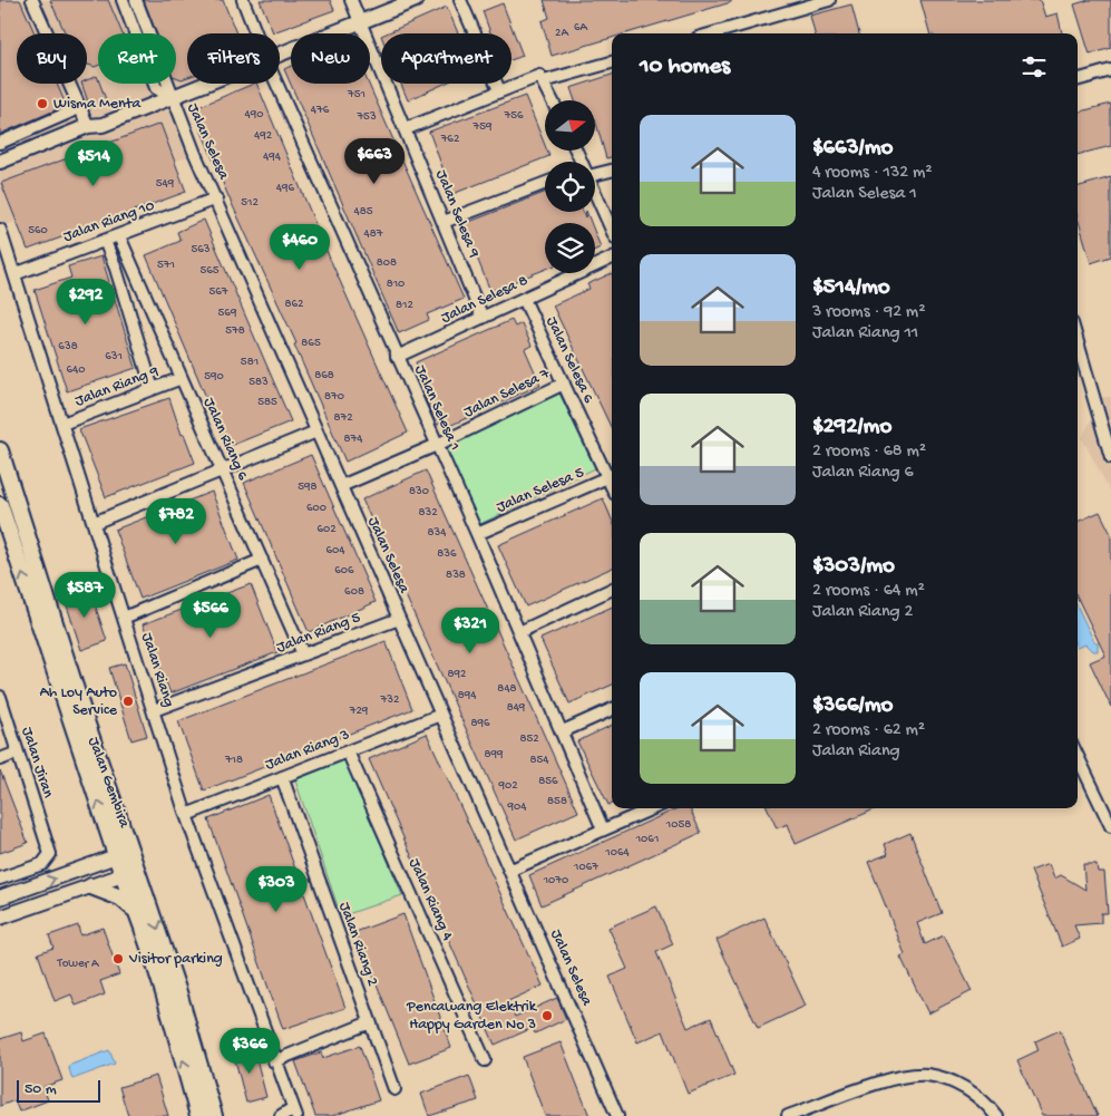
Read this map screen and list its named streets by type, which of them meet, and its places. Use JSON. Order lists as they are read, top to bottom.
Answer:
{
  "streets": {
    "main road": ["Jalan Gembira"],
    "street": [
      "Jalan Selesa",
      "Jalan Selesa 9",
      "Jalan Riang 10",
      "Jalan Selesa 8",
      "Jalan Selesa 6",
      "Jalan Riang 9",
      "Jalan Selesa 7",
      "Jalan Selesa 1",
      "Jalan Riang 6",
      "Jalan Selesa 5",
      "Jalan Riang 5",
      "Jalan Riang",
      "Jalan Riang 3",
      "Jalan Jiran",
      "Jalan Riang 4",
      "Jalan Riang 2"
    ]
  },
  "crossings": [
    ["Jalan Selesa", "Jalan Riang 10"],
    ["Jalan Selesa", "Jalan Selesa 7"],
    ["Jalan Selesa", "Jalan Riang 5"],
    ["Jalan Selesa", "Jalan Riang 3"],
    ["Jalan Selesa 9", "Jalan Selesa 8"],
    ["Jalan Riang 10", "Jalan Riang 6"],
    ["Jalan Riang 10", "Jalan Riang"],
    ["Jalan Selesa 8", "Jalan Selesa 6"],
    ["Jalan Selesa 8", "Jalan Selesa 1"],
    ["Jalan Selesa 6", "Jalan Selesa 7"],
    ["Jalan Selesa 6", "Jalan Selesa 5"],
    ["Jalan Riang 9", "Jalan Riang 6"],
    ["Jalan Riang 9", "Jalan Riang"],
    ["Jalan Selesa 7", "Jalan Selesa 1"],
    ["Jalan Selesa 1", "Jalan Selesa 5"],
    ["Jalan Riang 6", "Jalan Riang 5"],
    ["Jalan Riang 5", "Jalan Riang"],
    ["Jalan Riang", "Jalan Riang 3"],
    ["Jalan Riang 3", "Jalan Riang 4"],
    ["Jalan Riang 3", "Jalan Riang 2"]
  ],
  "places": [
    "Wisma Menta",
    "Ah Loy Auto Service",
    "Visitor parking",
    "Pencawang Elektrik Happy Garden No 3"
  ],
  "house_numbers": [
    "6A",
    "2A",
    "751",
    "476",
    "490",
    "756",
    "753",
    "759",
    "492",
    "762",
    "494",
    "549",
    "496",
    "512",
    "485",
    "560",
    "487",
    "563",
    "808",
    "571",
    "565",
    "810",
    "567",
    "862",
    "812",
    "569",
    "578",
    "865",
    "638",
    "631",
    "581",
    "640",
    "868",
    "590",
    "583",
    "870",
    "585",
    "872",
    "874",
    "598",
    "830",
    "600",
    "832",
    "602",
    "834",
    "604",
    "836",
    "606",
    "838",
    "608",
    "892",
    "848",
    "894",
    "732",
    "849",
    "729",
    "896",
    "852",
    "899",
    "718",
    "854",
    "856",
    "902",
    "858",
    "904",
    "1058",
    "1061",
    "1064",
    "1067",
    "1070",
    "Tower A"
  ],
  "scale_bar": "50 m",
  "north": "right",
  "page": {
    "chip": [
      "Buy",
      "Rent",
      "Filters",
      "New",
      "Apartment"
    ],
    "heading": "10 homes",
    "list": [
      {
        "name": "$663/mo",
        "note": "4 rooms · 132 m² · Jalan Selesa 1"
      },
      {
        "name": "$514/mo",
        "note": "3 rooms · 92 m² · Jalan Riang 11"
      },
      {
        "name": "$292/mo",
        "note": "2 rooms · 68 m² · Jalan Riang 6"
      },
      {
        "name": "$303/mo",
        "note": "2 rooms · 64 m² · Jalan Riang 2"
      },
      {
        "name": "$366/mo",
        "note": "2 rooms · 62 m² · Jalan Riang"
      }
    ],
    "price": [
      "$663",
      "$514",
      "$460",
      "$292",
      "$782",
      "$587",
      "$566",
      "$321",
      "$303",
      "$366"
    ],
    "scale": "50 m"
  }
}
